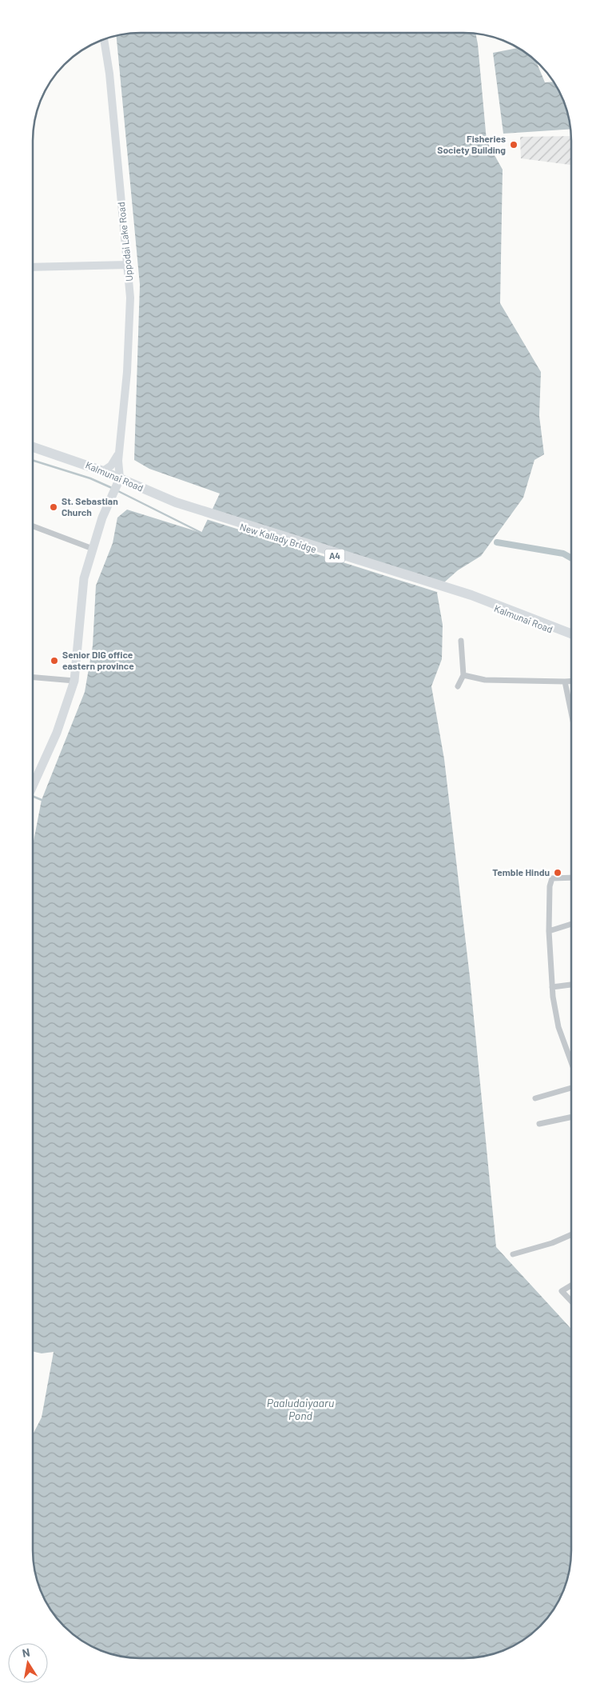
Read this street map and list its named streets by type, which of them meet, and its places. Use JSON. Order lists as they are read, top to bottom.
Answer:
{
  "streets": {
    "highway": ["Kalmunai Road", "New Kallady Bridge", "A4"],
    "street": ["Uppodai Lake Road"]
  },
  "crossings": [
    ["Uppodai Lake Road", "Kalmunai Road"],
    ["Kalmunai Road", "New Kallady Bridge"]
  ],
  "water": ["Paaludaiyaaru Pond"],
  "places": [
    "Fisheries Society Building",
    "St. Sebastian Church",
    "Senior DIG office eastern province",
    "Temble Hindu"
  ],
  "north": "top"
}
